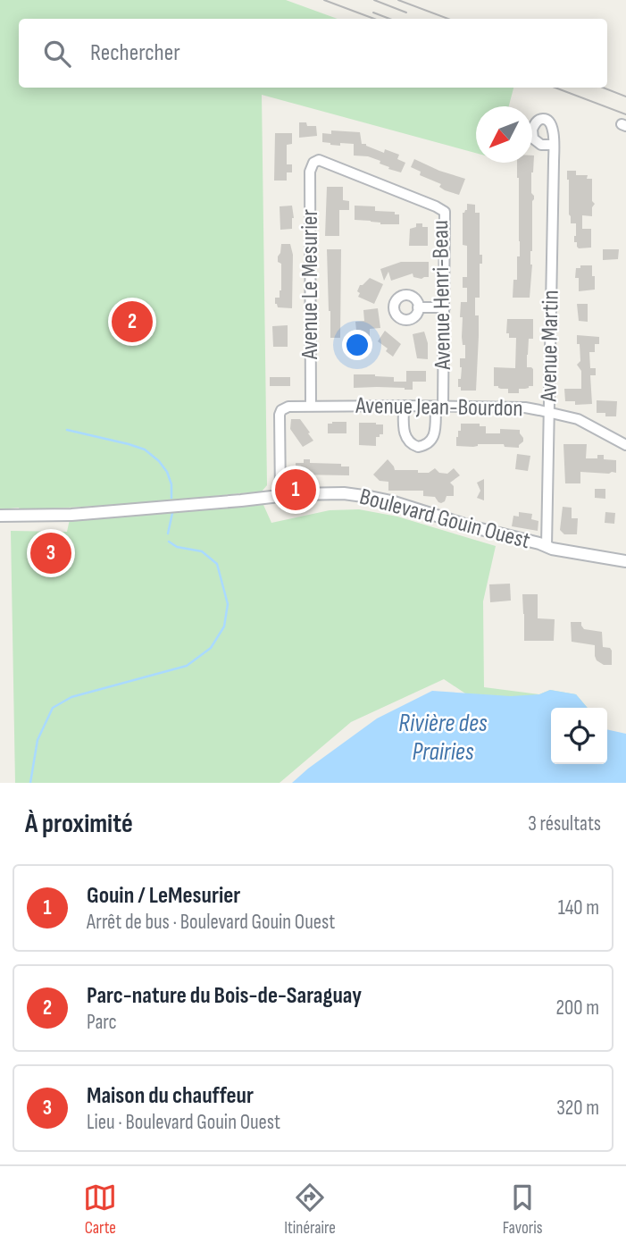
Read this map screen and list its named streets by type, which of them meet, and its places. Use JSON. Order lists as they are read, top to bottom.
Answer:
{
  "streets": {
    "street": [
      "Avenue Le Mesurier",
      "Avenue Henri-Beau",
      "Avenue Martin",
      "Avenue Jean-Bourdon",
      "Boulevard Gouin Ouest"
    ]
  },
  "crossings": [
    ["Avenue Le Mesurier", "Avenue Henri-Beau"],
    ["Avenue Le Mesurier", "Avenue Jean-Bourdon"],
    ["Avenue Henri-Beau", "Avenue Jean-Bourdon"],
    ["Avenue Martin", "Avenue Jean-Bourdon"],
    ["Avenue Martin", "Boulevard Gouin Ouest"],
    ["Avenue Jean-Bourdon", "Boulevard Gouin Ouest"]
  ],
  "water": ["Rivière des Prairies"],
  "north": "bottom left",
  "page": {
    "search": "Rechercher",
    "pins": ["2", "1", "3"],
    "heading": ["À proximité", "3 résultats"],
    "list": [
      {
        "mark": "1",
        "name": "Gouin / LeMesurier",
        "note": "Arrêt de bus · Boulevard Gouin Ouest",
        "value": "140 m"
      },
      {
        "mark": "2",
        "name": "Parc-nature du Bois-de-Saraguay",
        "note": "Parc",
        "value": "200 m"
      },
      {
        "mark": "3",
        "name": "Maison du chauffeur",
        "note": "Lieu · Boulevard Gouin Ouest",
        "value": "320 m"
      }
    ],
    "nav": ["Carte", "Itinéraire", "Favoris"]
  }
}
